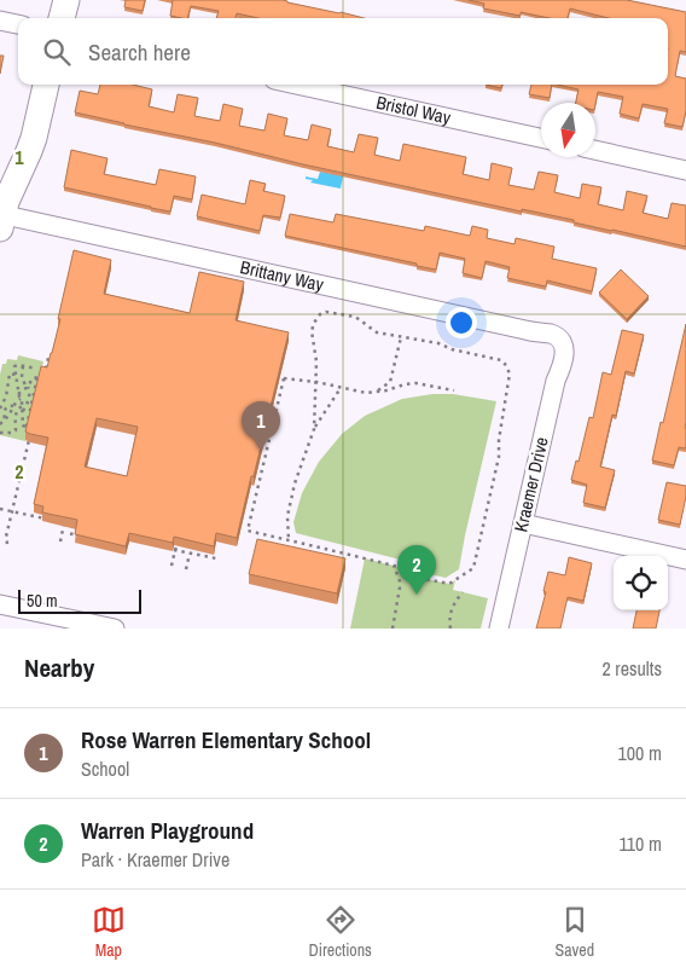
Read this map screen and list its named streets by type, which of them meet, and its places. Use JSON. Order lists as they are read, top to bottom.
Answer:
{
  "streets": {
    "street": ["Bristol Way", "Brittany Way", "Kraemer Drive"]
  },
  "crossings": [
    ["Brittany Way", "Kraemer Drive"]
  ],
  "scale_bar": "50 m",
  "north": "bottom",
  "page": {
    "search": "Search here",
    "pins": ["1", "2"],
    "scale": "50 m",
    "heading": ["Nearby", "2 results"],
    "list": [
      {
        "mark": "1",
        "name": "Rose Warren Elementary School",
        "note": "School",
        "value": "100 m"
      },
      {
        "mark": "2",
        "name": "Warren Playground",
        "note": "Park · Kraemer Drive",
        "value": "110 m"
      }
    ],
    "nav": ["Map", "Directions", "Saved"]
  },
  "grid": {
    "rows": ["1", "2"]
  }
}
